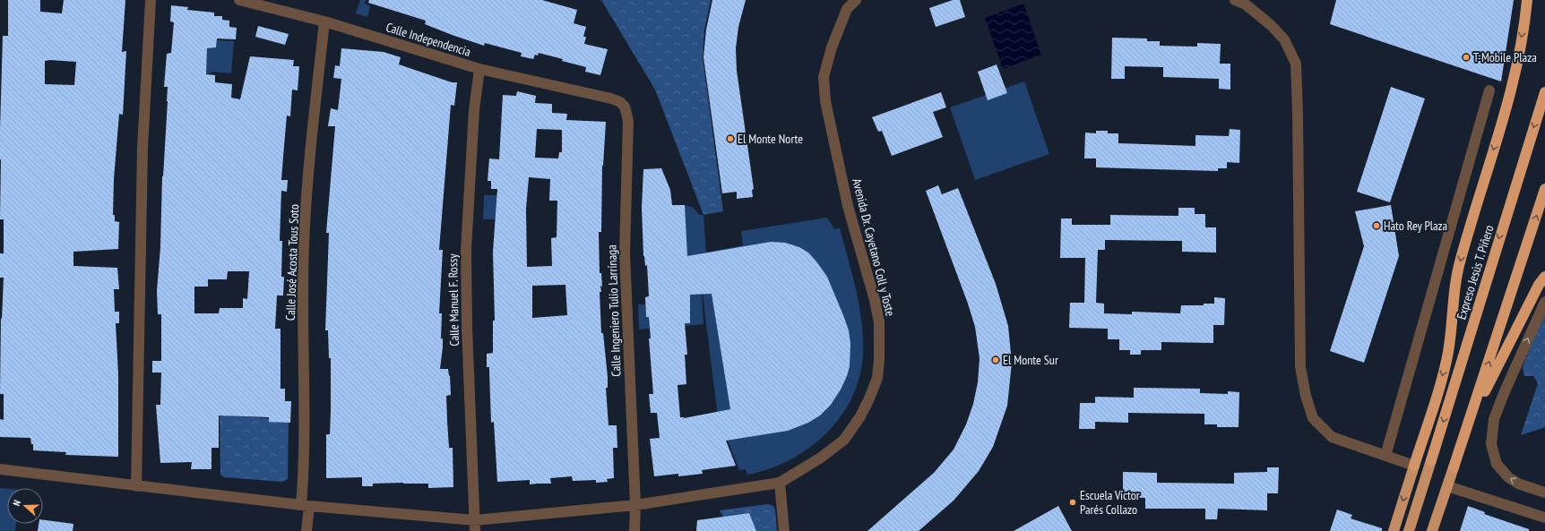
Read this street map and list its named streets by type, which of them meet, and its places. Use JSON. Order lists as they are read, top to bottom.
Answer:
{
  "streets": {
    "highway": ["Expreso Jesús T. Piñero"],
    "street": [
      "Calle Independencia",
      "Avenida Dr. Cayetano Coll y Toste",
      "Calle José Acosta Tous Soto",
      "Calle Manuel F. Rossy",
      "Calle Ingeniero Tulio Larrínaga"
    ]
  },
  "crossings": [
    ["Calle Independencia", "Calle José Acosta Tous Soto"],
    ["Calle Independencia", "Calle Manuel F. Rossy"],
    ["Calle Independencia", "Calle Ingeniero Tulio Larrínaga"]
  ],
  "places": [
    "T-Mobile Plaza",
    "El Monte Norte",
    "Hato Rey Plaza",
    "El Monte Sur",
    "Escuela Víctor Parés Collazo"
  ],
  "north": "left"
}
